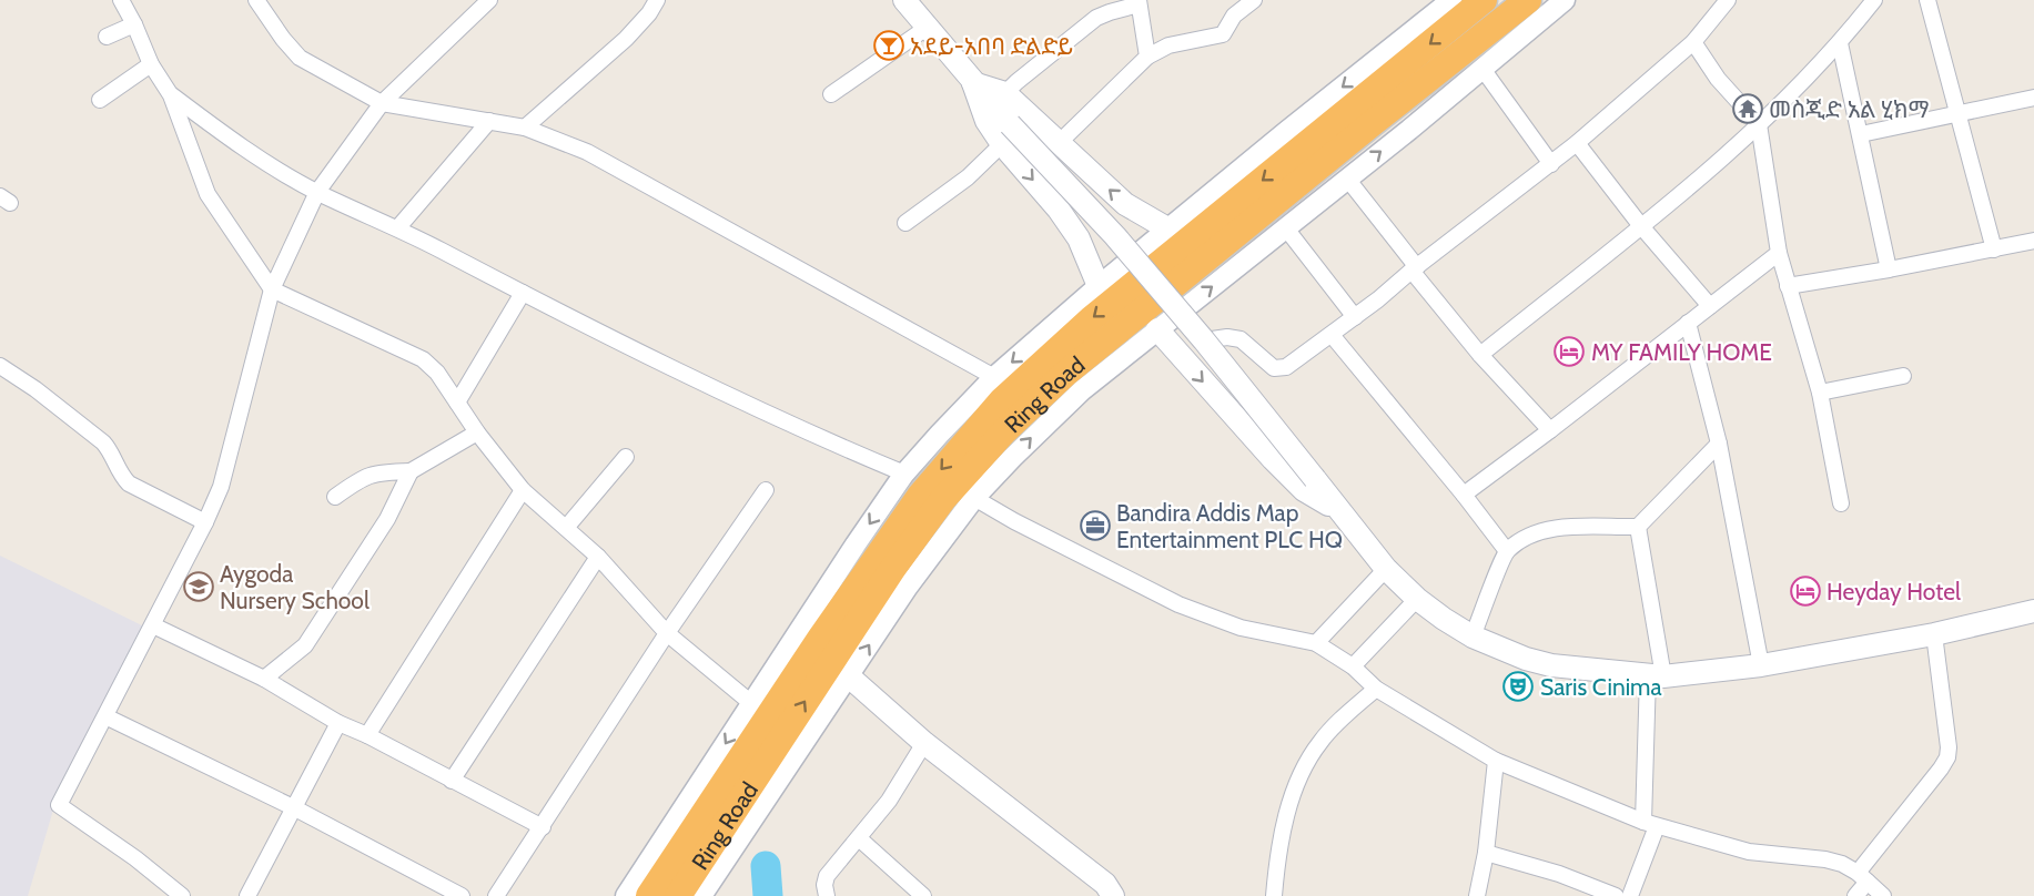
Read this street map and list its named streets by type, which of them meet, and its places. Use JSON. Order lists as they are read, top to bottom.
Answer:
{
  "streets": {
    "highway": ["Ring Road"]
  },
  "places": {
    "bar": ["አደይ-አበባ ድልድይ"],
    "temple": ["መስጂድ አል ሂክማ"],
    "hotel": ["MY FAMILY HOME", "Heyday Hotel"],
    "office": ["Bandira Addis Map Entertainment PLC HQ"],
    "school or university": ["Aygoda Nursery School"],
    "theatre": ["Saris Cinima"]
  }
}
